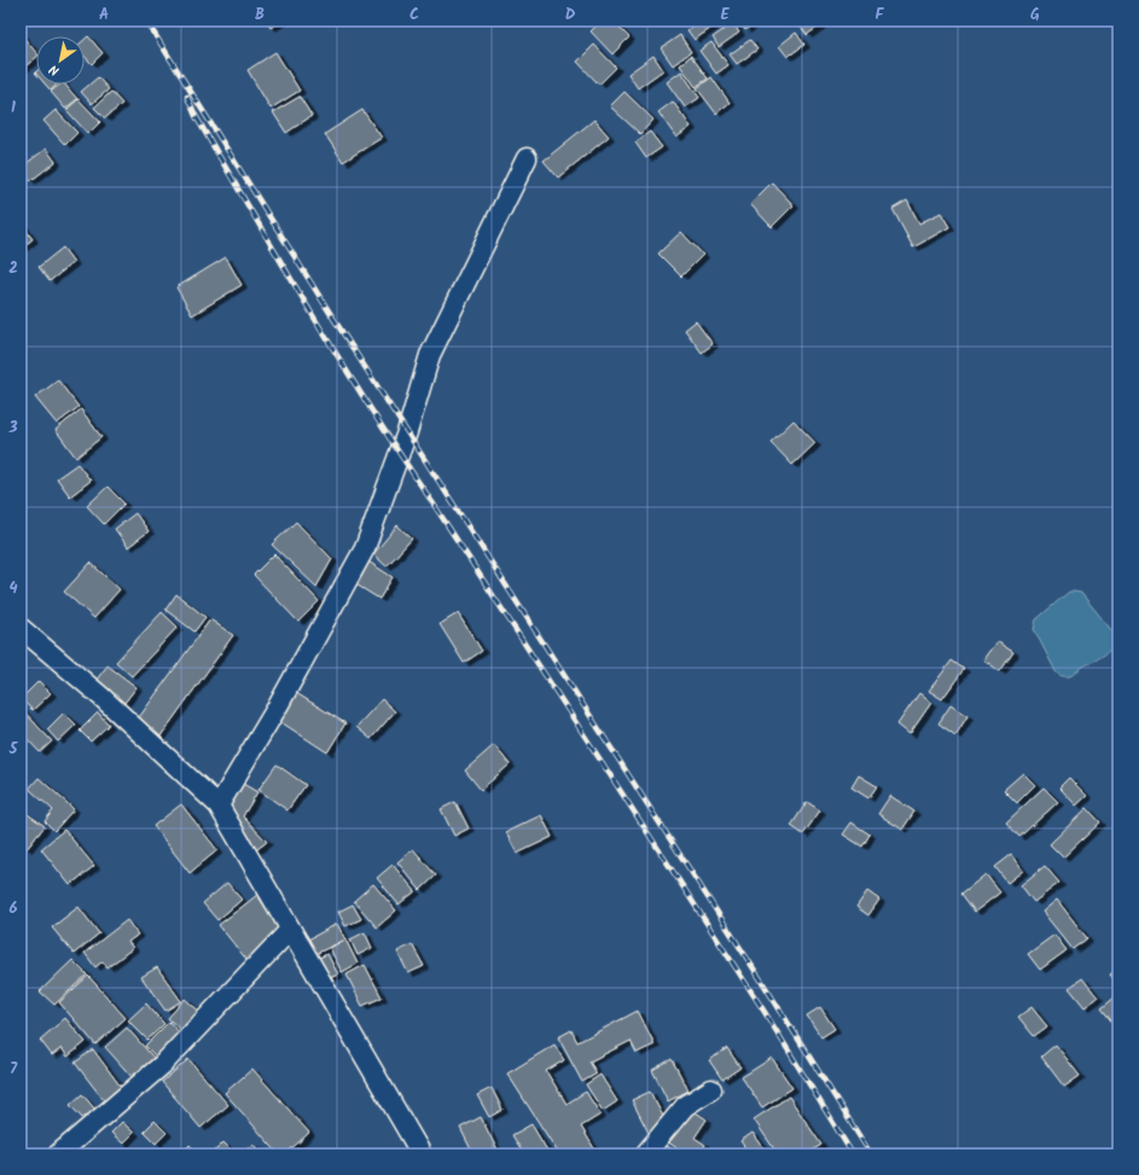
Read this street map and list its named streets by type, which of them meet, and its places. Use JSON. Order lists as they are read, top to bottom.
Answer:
{
  "north": "bottom left",
  "grid": {
    "columns": [
      "A",
      "B",
      "C",
      "D",
      "E",
      "F",
      "G"
    ],
    "rows": [
      "1",
      "2",
      "3",
      "4",
      "5",
      "6",
      "7"
    ]
  }
}
